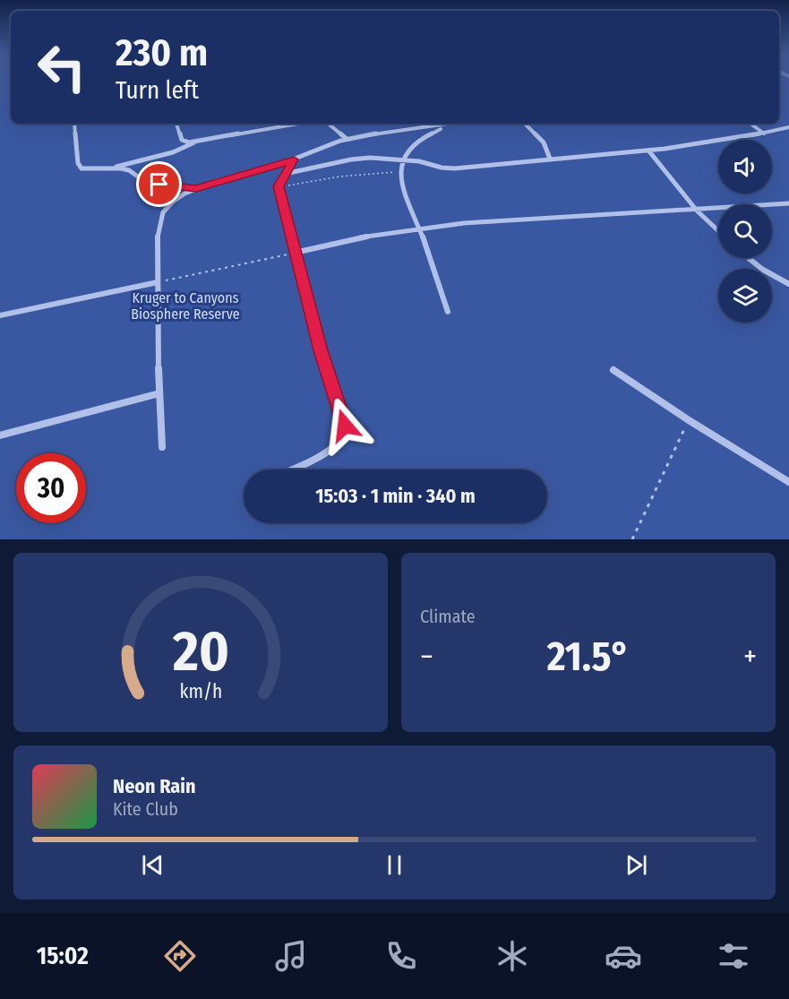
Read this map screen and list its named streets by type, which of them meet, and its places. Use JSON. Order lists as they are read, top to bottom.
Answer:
{
  "parks": ["Kruger to Canyons Biosphere Reserve"],
  "page": {
    "turn": ["230 m", "Turn left"],
    "limit": "30",
    "trip": "15:03 · 1 min · 340 m",
    "tile": "Climate",
    "heat": ["−", "21.5°", "+"],
    "song": ["Neon Rain", "Kite Club"],
    "tabs": "15:02",
    "gauge": ["20", "km/h"]
  }
}
